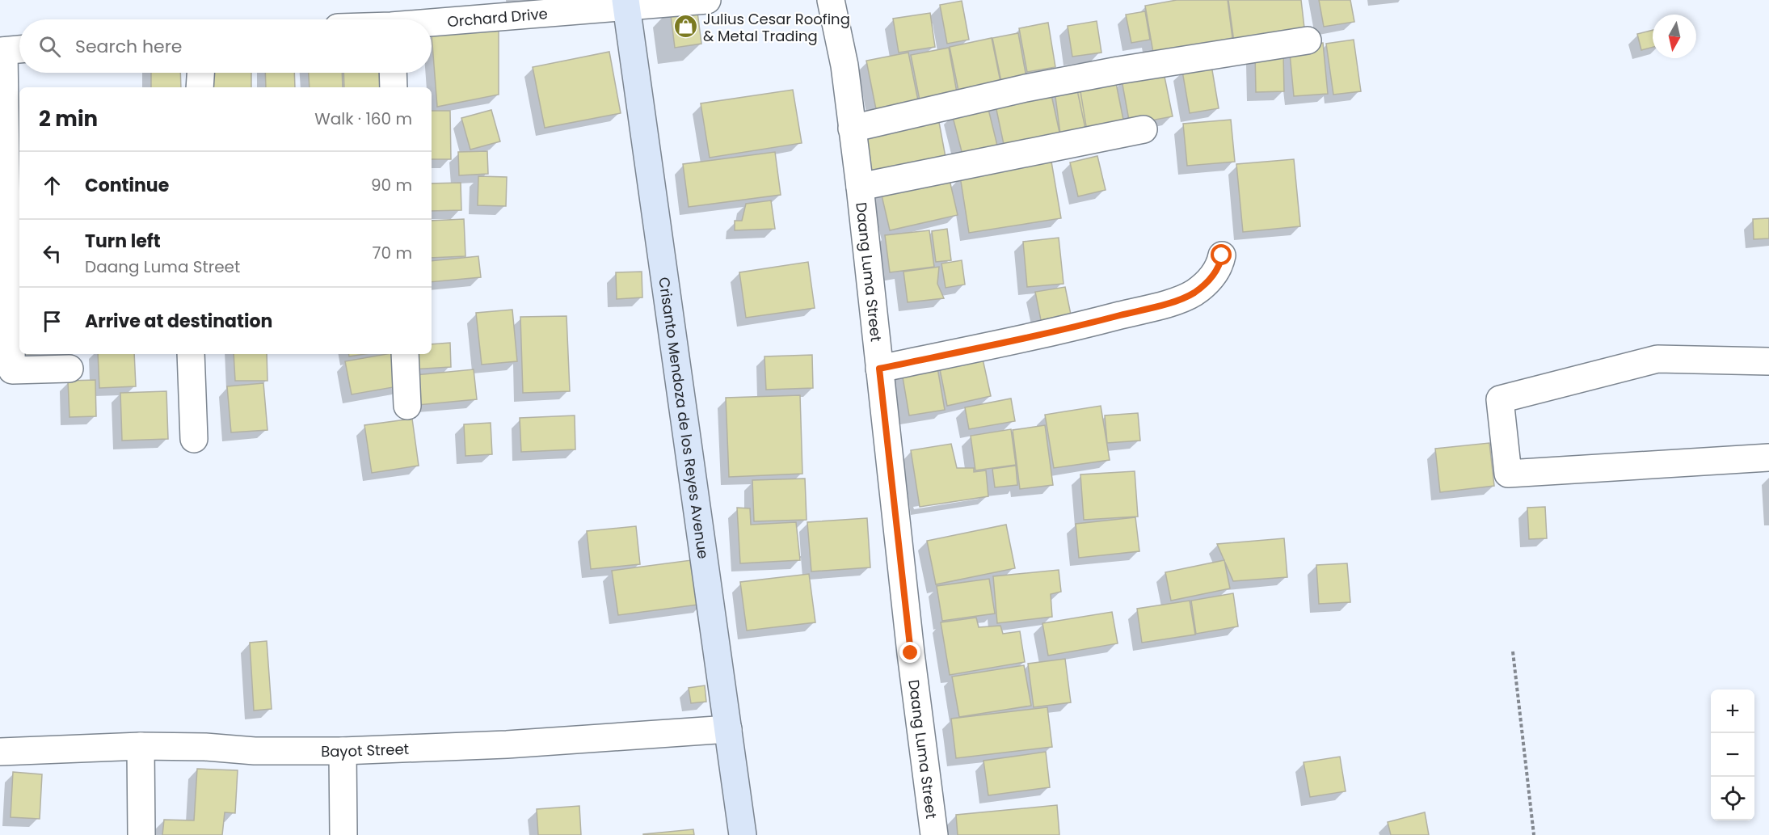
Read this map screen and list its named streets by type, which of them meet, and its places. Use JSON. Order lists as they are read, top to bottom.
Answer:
{
  "streets": {
    "main road": ["Crisanto Mendoza de los Reyes Avenue"],
    "street": ["Orchard Drive", "Daang Luma Street", "Bayot Street"]
  },
  "crossings": [
    ["Orchard Drive", "Crisanto Mendoza de los Reyes Avenue"],
    ["Crisanto Mendoza de los Reyes Avenue", "Bayot Street"]
  ],
  "places": {
    "shop": ["Julius Cesar Roofing & Metal Trading"]
  },
  "north": "bottom",
  "page": {
    "search": "Search here",
    "heading": ["2 min", "Walk · 160 m"],
    "list": [
      ["Continue", "90 m"],
      ["Turn left", "Daang Luma Street", "70 m"],
      "Arrive at destination"
    ],
    "map_buttons": ["+", "−"]
  }
}
